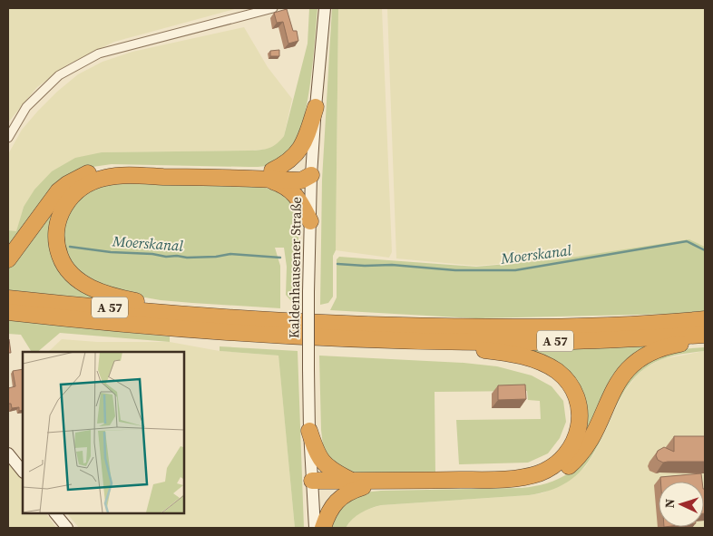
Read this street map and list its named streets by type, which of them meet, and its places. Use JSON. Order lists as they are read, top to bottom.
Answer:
{
  "streets": {
    "highway": ["A 57"],
    "main road": ["Kaldenhausener Straße"]
  },
  "water": ["Moerskanal"],
  "north": "left"
}
